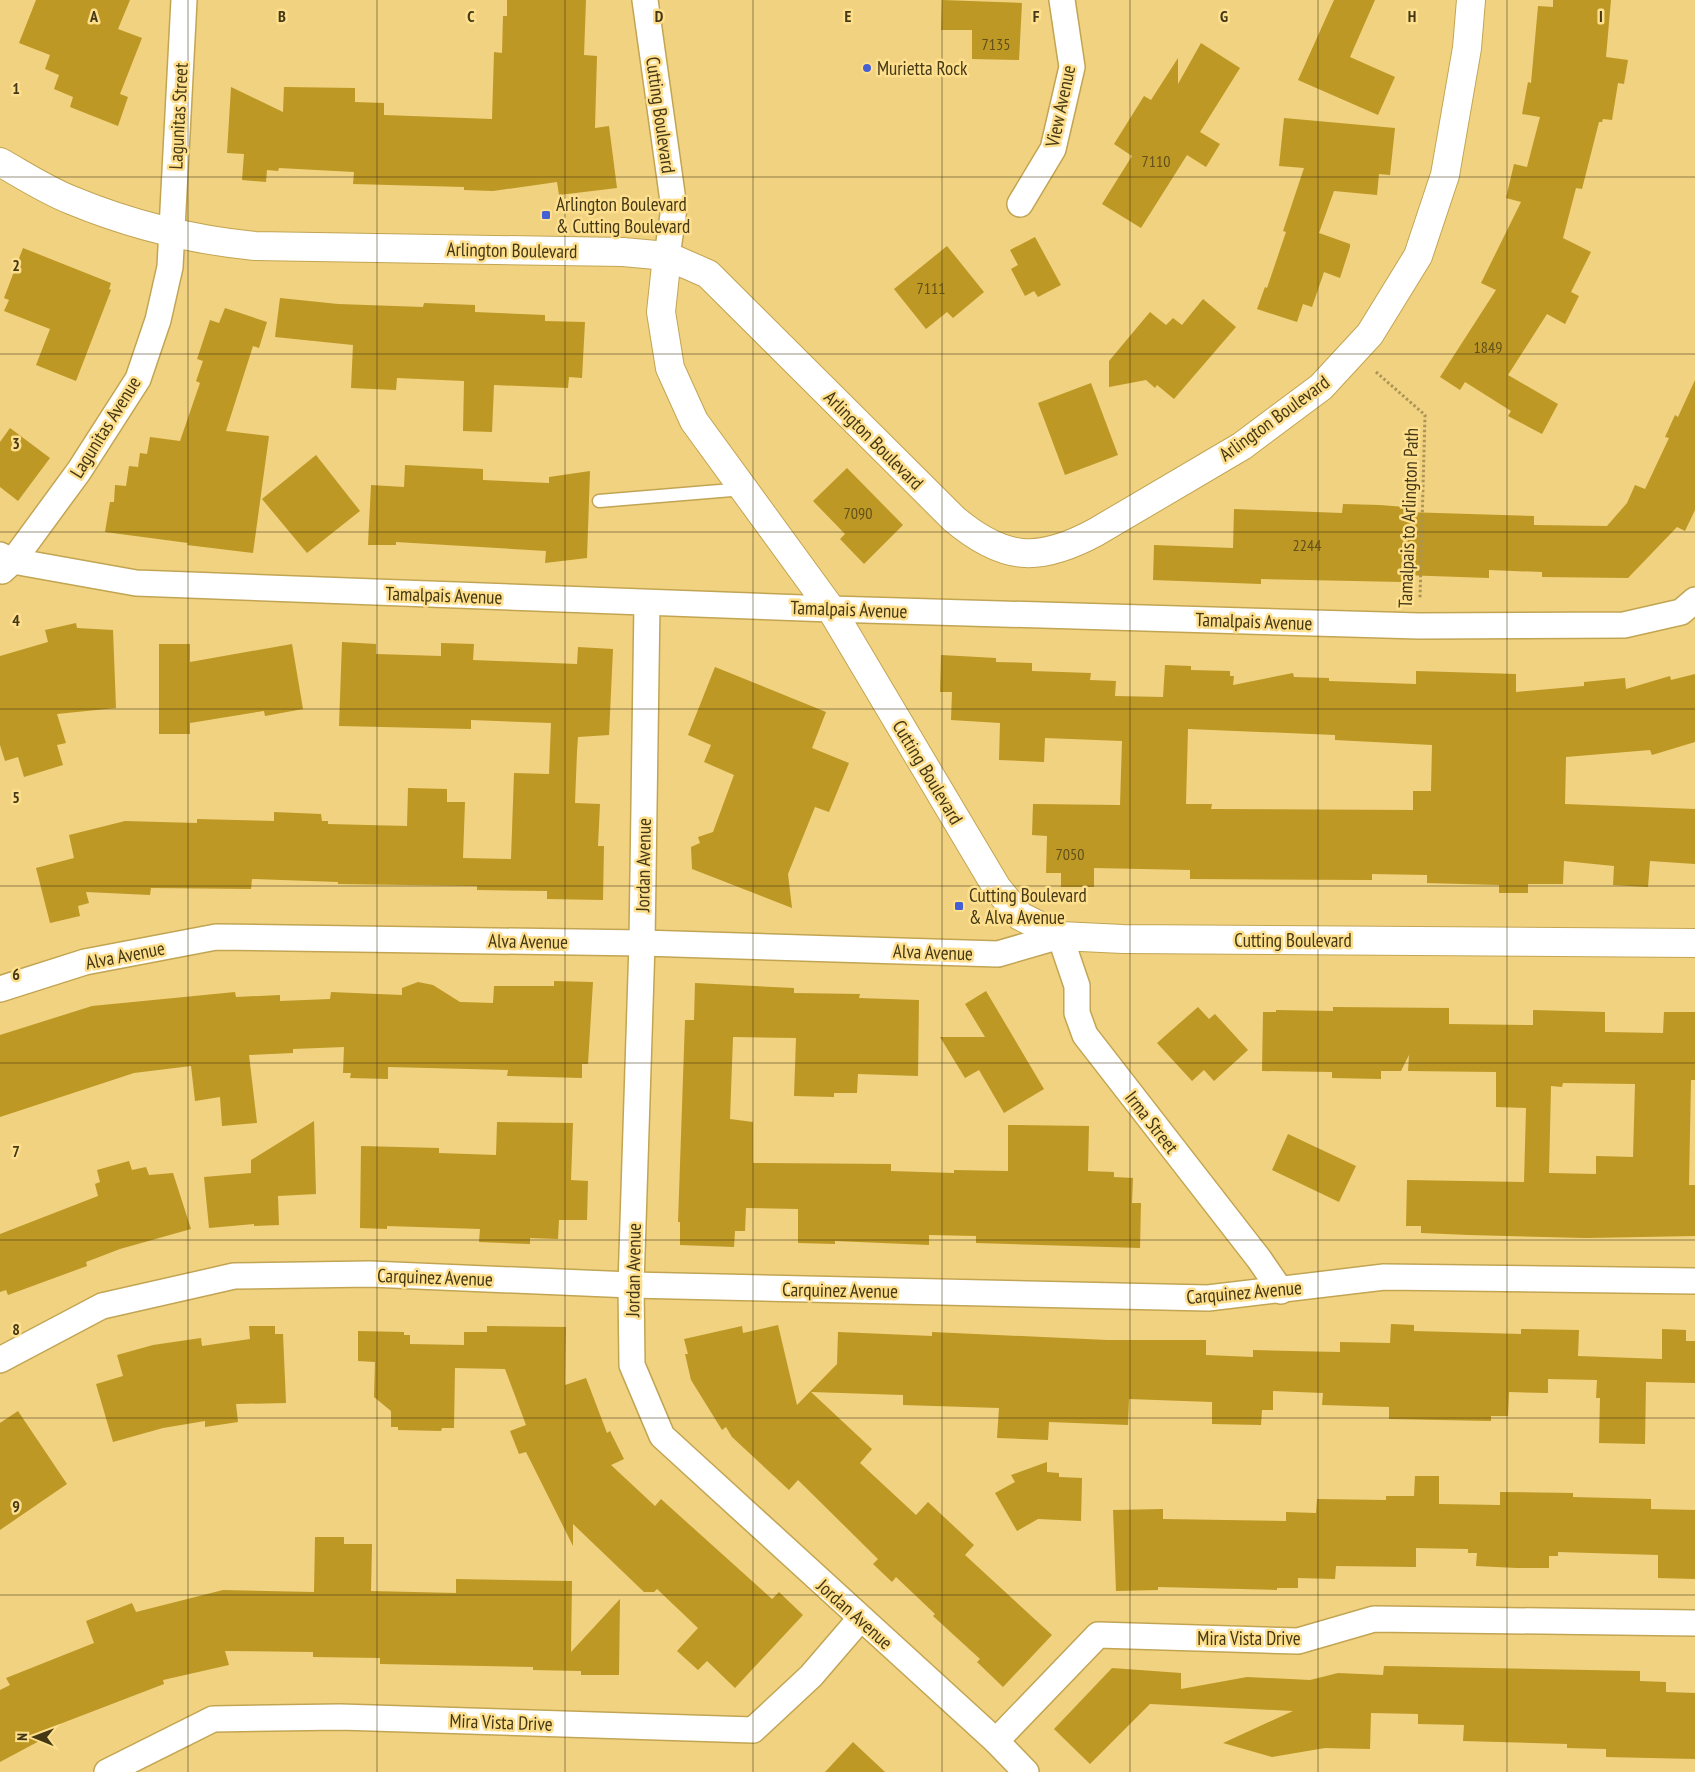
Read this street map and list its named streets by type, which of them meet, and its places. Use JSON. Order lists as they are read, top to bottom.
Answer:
{
  "streets": {
    "main road": ["Cutting Boulevard", "Arlington Boulevard"],
    "street": [
      "View Avenue",
      "Lagunitas Street",
      "Lagunitas Avenue",
      "Tamalpais Avenue",
      "Jordan Avenue",
      "Alva Avenue",
      "Irma Street",
      "Carquinez Avenue",
      "Mira Vista Drive"
    ],
    "path": ["Tamalpais to Arlington Path"]
  },
  "crossings": [
    ["Cutting Boulevard", "Arlington Boulevard"],
    ["Cutting Boulevard", "Tamalpais Avenue"],
    ["Cutting Boulevard", "Alva Avenue"],
    ["Cutting Boulevard", "Irma Street"],
    ["Lagunitas Street", "Arlington Boulevard"],
    ["Lagunitas Street", "Lagunitas Avenue"],
    ["Arlington Boulevard", "Lagunitas Avenue"],
    ["Arlington Boulevard", "Tamalpais to Arlington Path"],
    ["Lagunitas Avenue", "Tamalpais Avenue"],
    ["Tamalpais to Arlington Path", "Tamalpais Avenue"],
    ["Tamalpais Avenue", "Jordan Avenue"],
    ["Jordan Avenue", "Alva Avenue"],
    ["Jordan Avenue", "Carquinez Avenue"],
    ["Jordan Avenue", "Mira Vista Drive"],
    ["Alva Avenue", "Irma Street"],
    ["Irma Street", "Carquinez Avenue"]
  ],
  "places": {
    "other": ["Murietta Rock"],
    "transit": ["Arlington Boulevard & Cutting Boulevard", "Cutting Boulevard & Alva Avenue"]
  },
  "house_numbers": [
    "7135",
    "7110",
    "7111",
    "1849",
    "7090",
    "2244",
    "7050"
  ],
  "north": "left",
  "grid": {
    "columns": [
      "A",
      "B",
      "C",
      "D",
      "E",
      "F",
      "G",
      "H",
      "I"
    ],
    "rows": [
      "1",
      "2",
      "3",
      "4",
      "5",
      "6",
      "7",
      "8",
      "9"
    ]
  }
}
